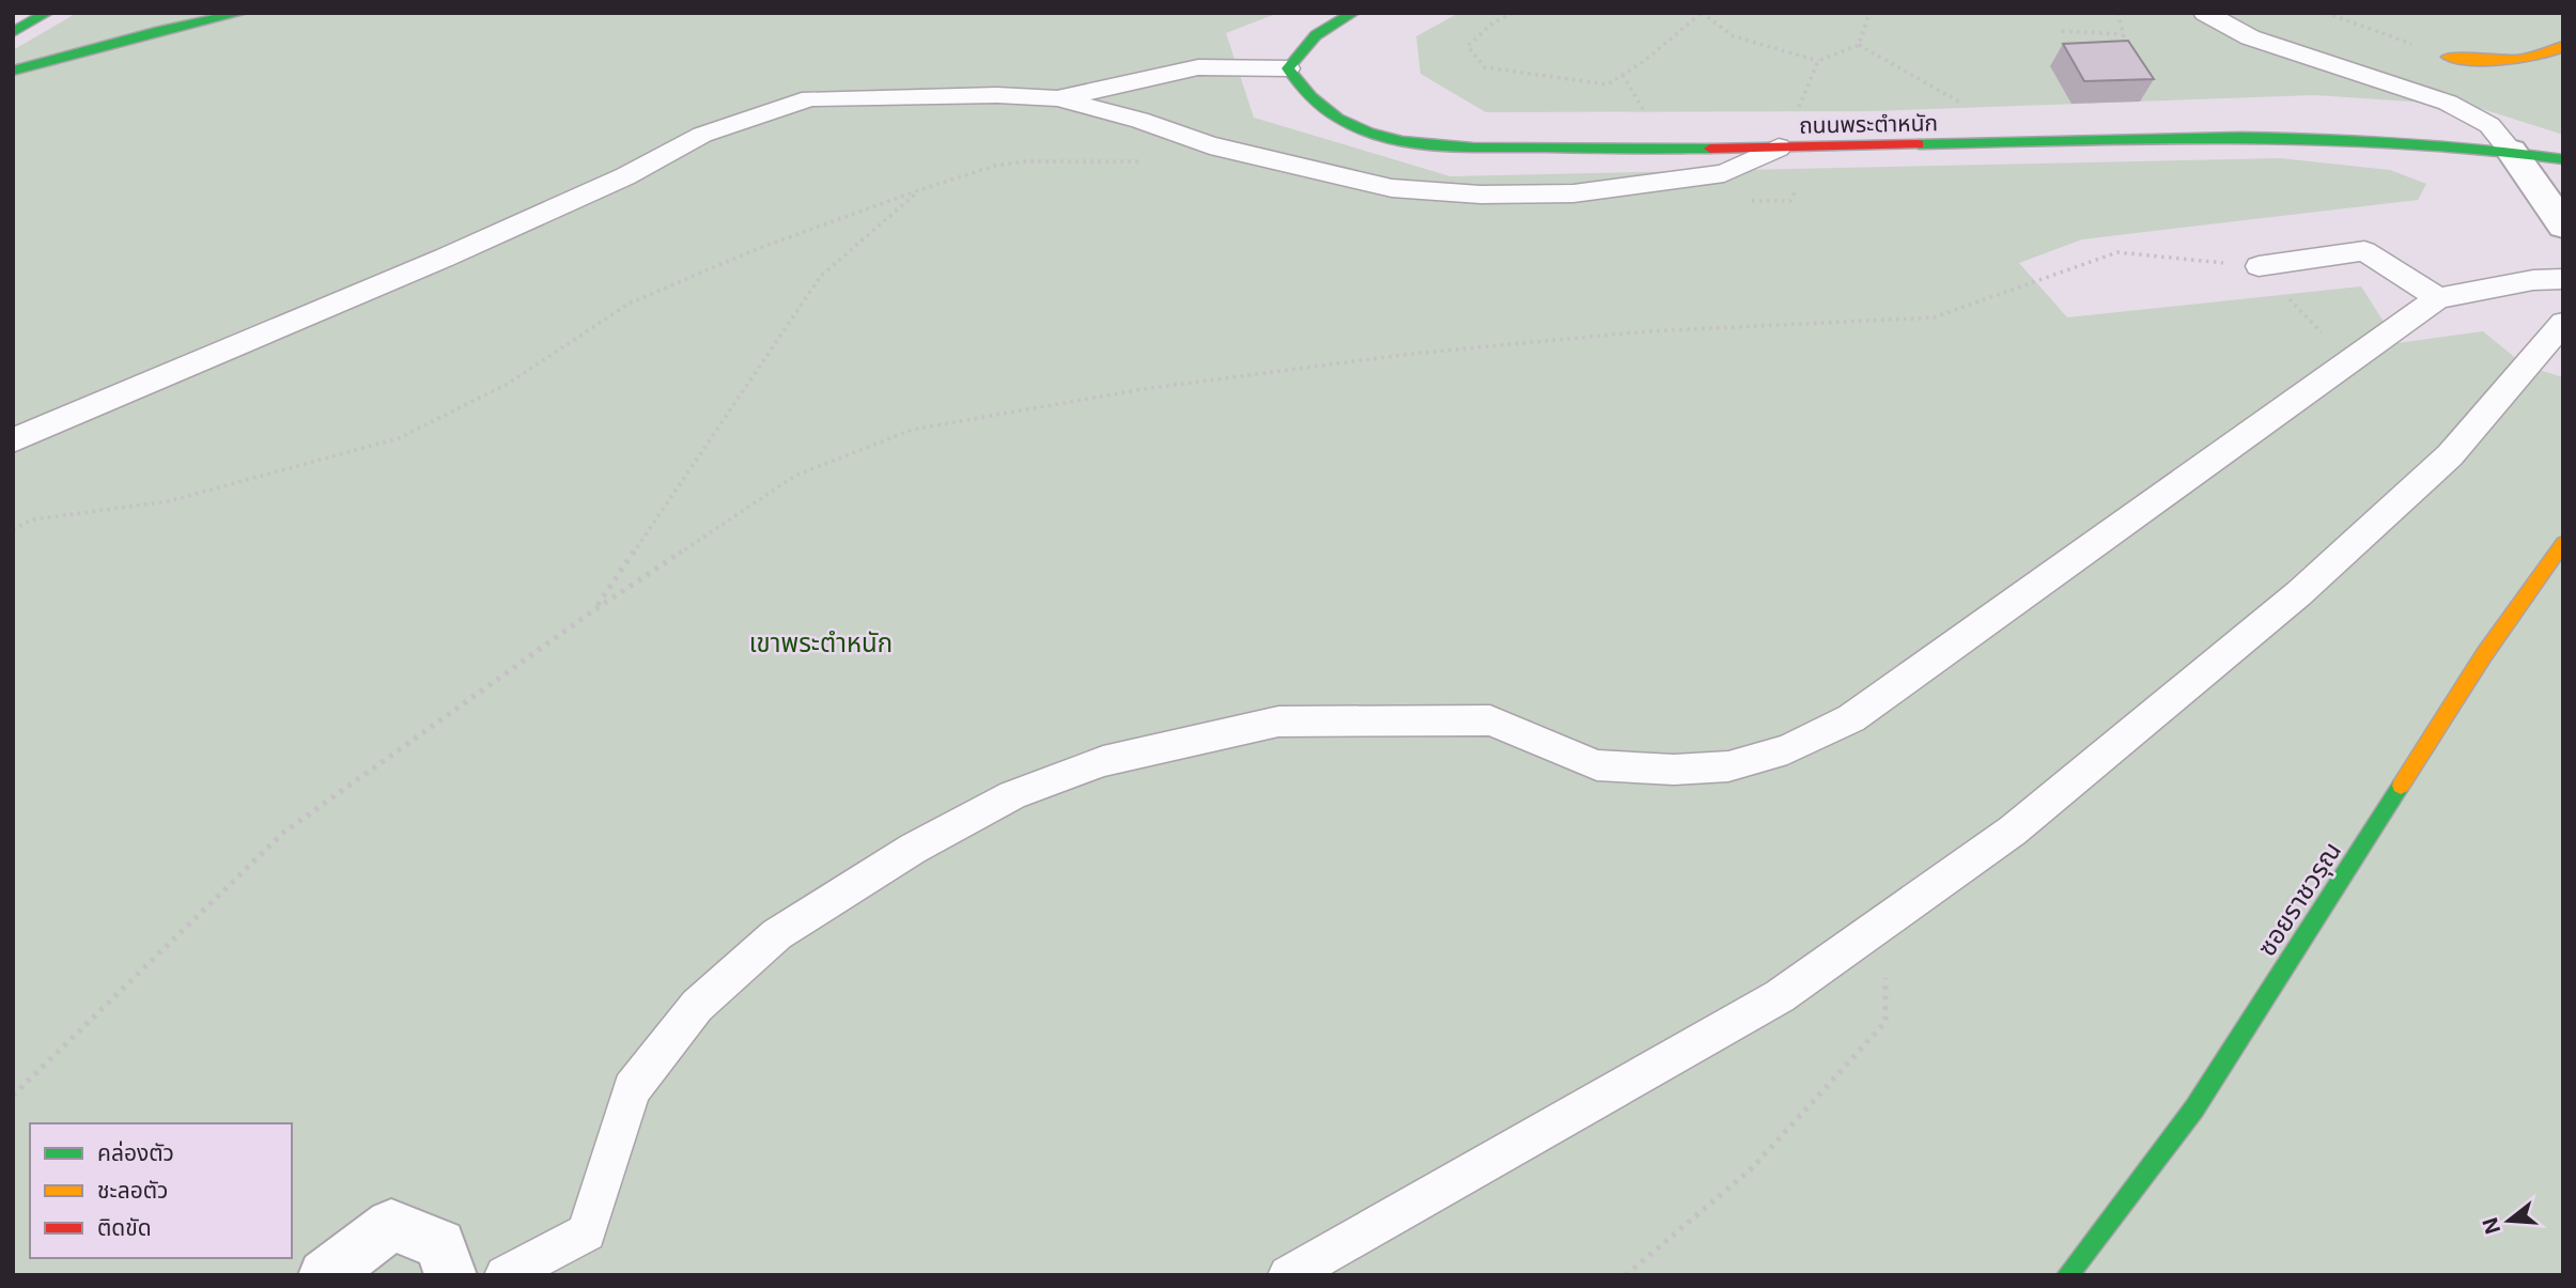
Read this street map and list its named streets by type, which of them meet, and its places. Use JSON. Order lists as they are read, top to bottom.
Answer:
{
  "streets": {
    "street": ["ถนนพระตำหนัก", "ซอยราชวรุณ"]
  },
  "parks": ["เขาพระตำหนัก"],
  "legend": ["คล่องตัว", "ชะลอตัว", "ติดขัด"],
  "north": "left"
}
